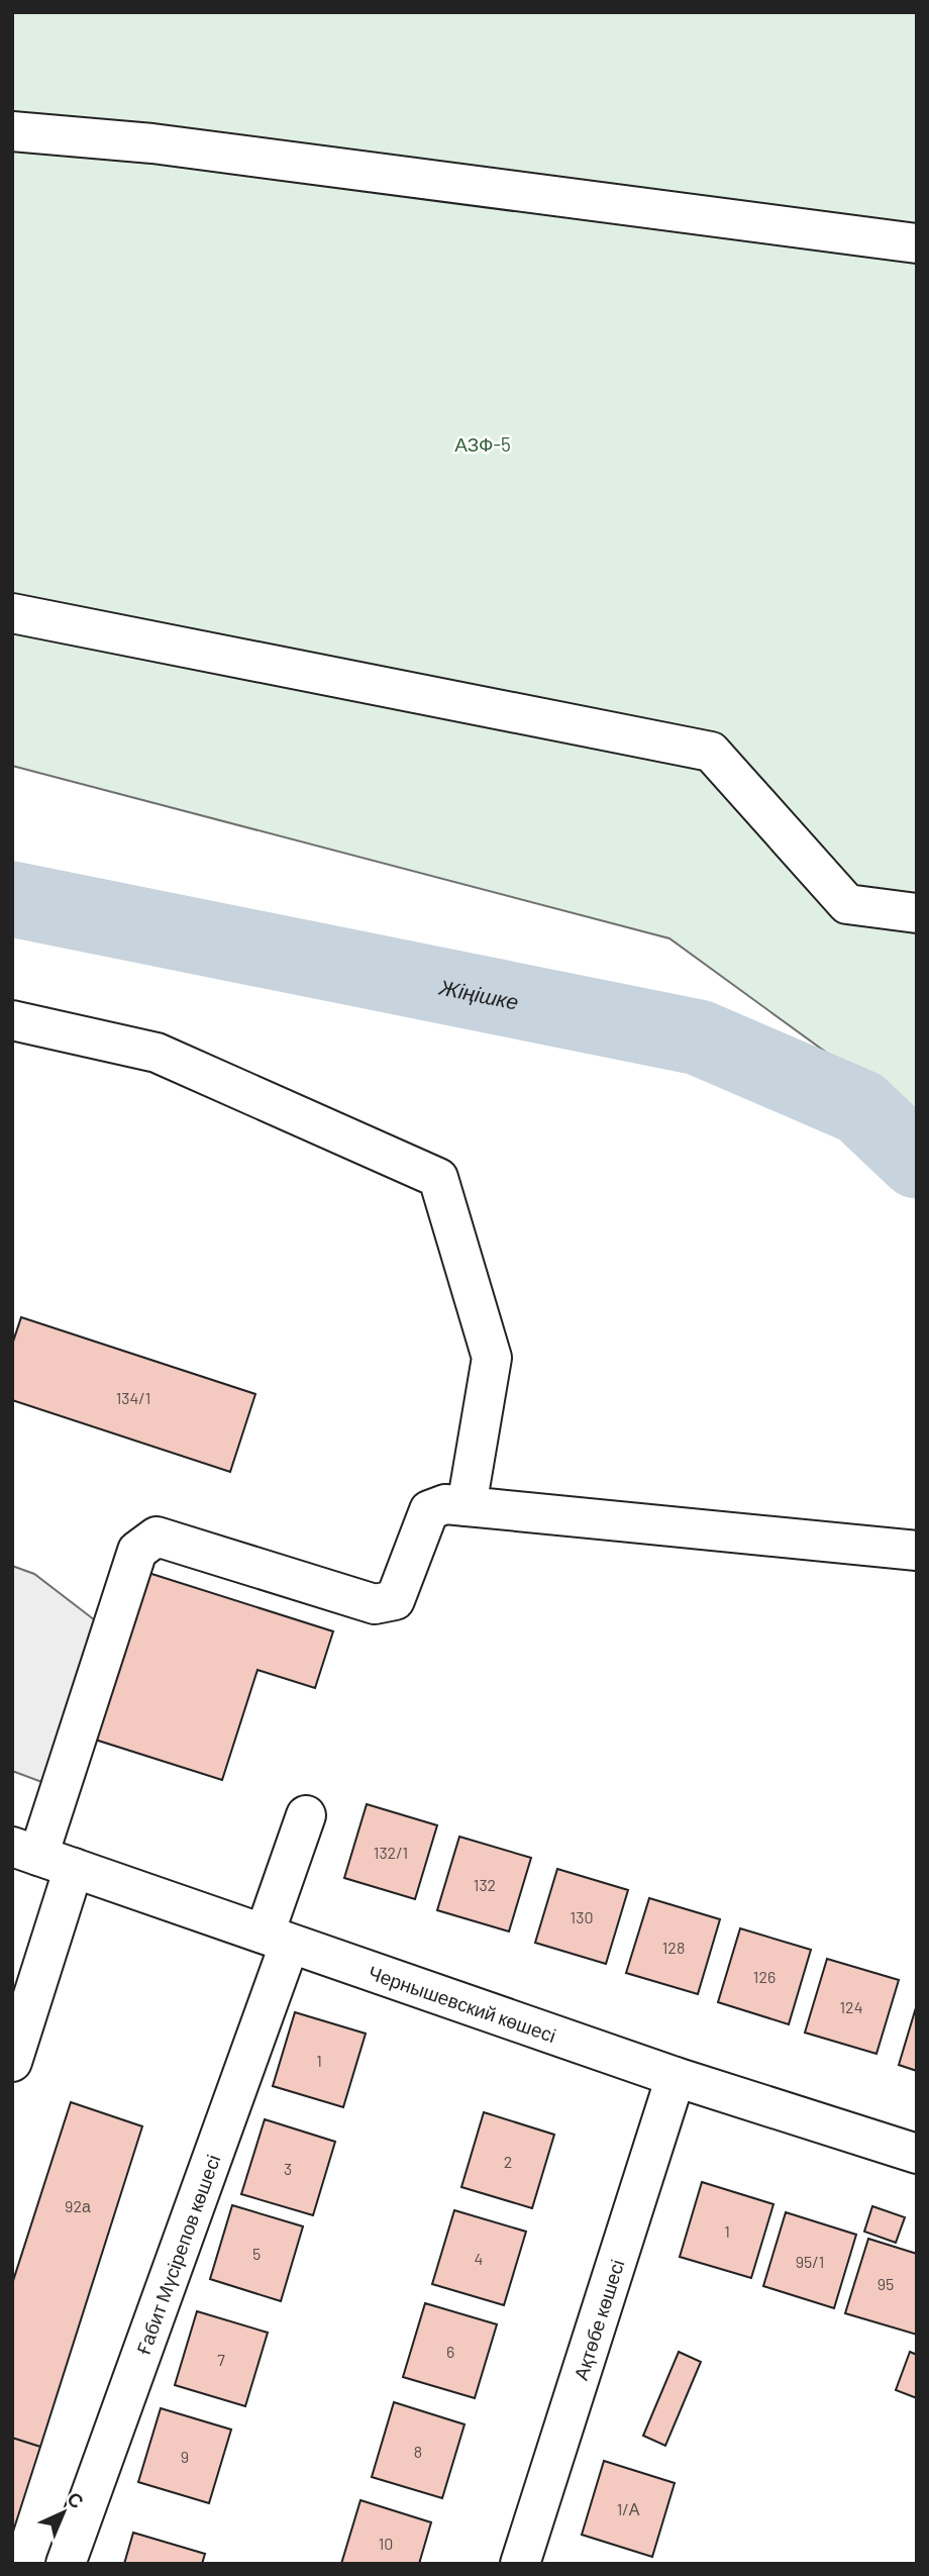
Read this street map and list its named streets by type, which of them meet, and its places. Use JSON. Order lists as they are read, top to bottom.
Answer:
{
  "streets": {
    "street": ["Чернышевский көшесі", "Ғабит Мүсірепов көшесі", "Ақтөбе көшесі"]
  },
  "crossings": [
    ["Чернышевский көшесі", "Ғабит Мүсірепов көшесі"],
    ["Чернышевский көшесі", "Ақтөбе көшесі"]
  ],
  "water": ["Жіңішке"],
  "parks": ["АЗФ-5"],
  "house_numbers": [
    "134/1",
    "132/1",
    "132",
    "130",
    "128",
    "126",
    "124",
    "1",
    "2",
    "3",
    "92а",
    "1",
    "5",
    "4",
    "95/1",
    "95",
    "6",
    "7",
    "8",
    "9",
    "1/А",
    "10"
  ],
  "north": "top right"
}
